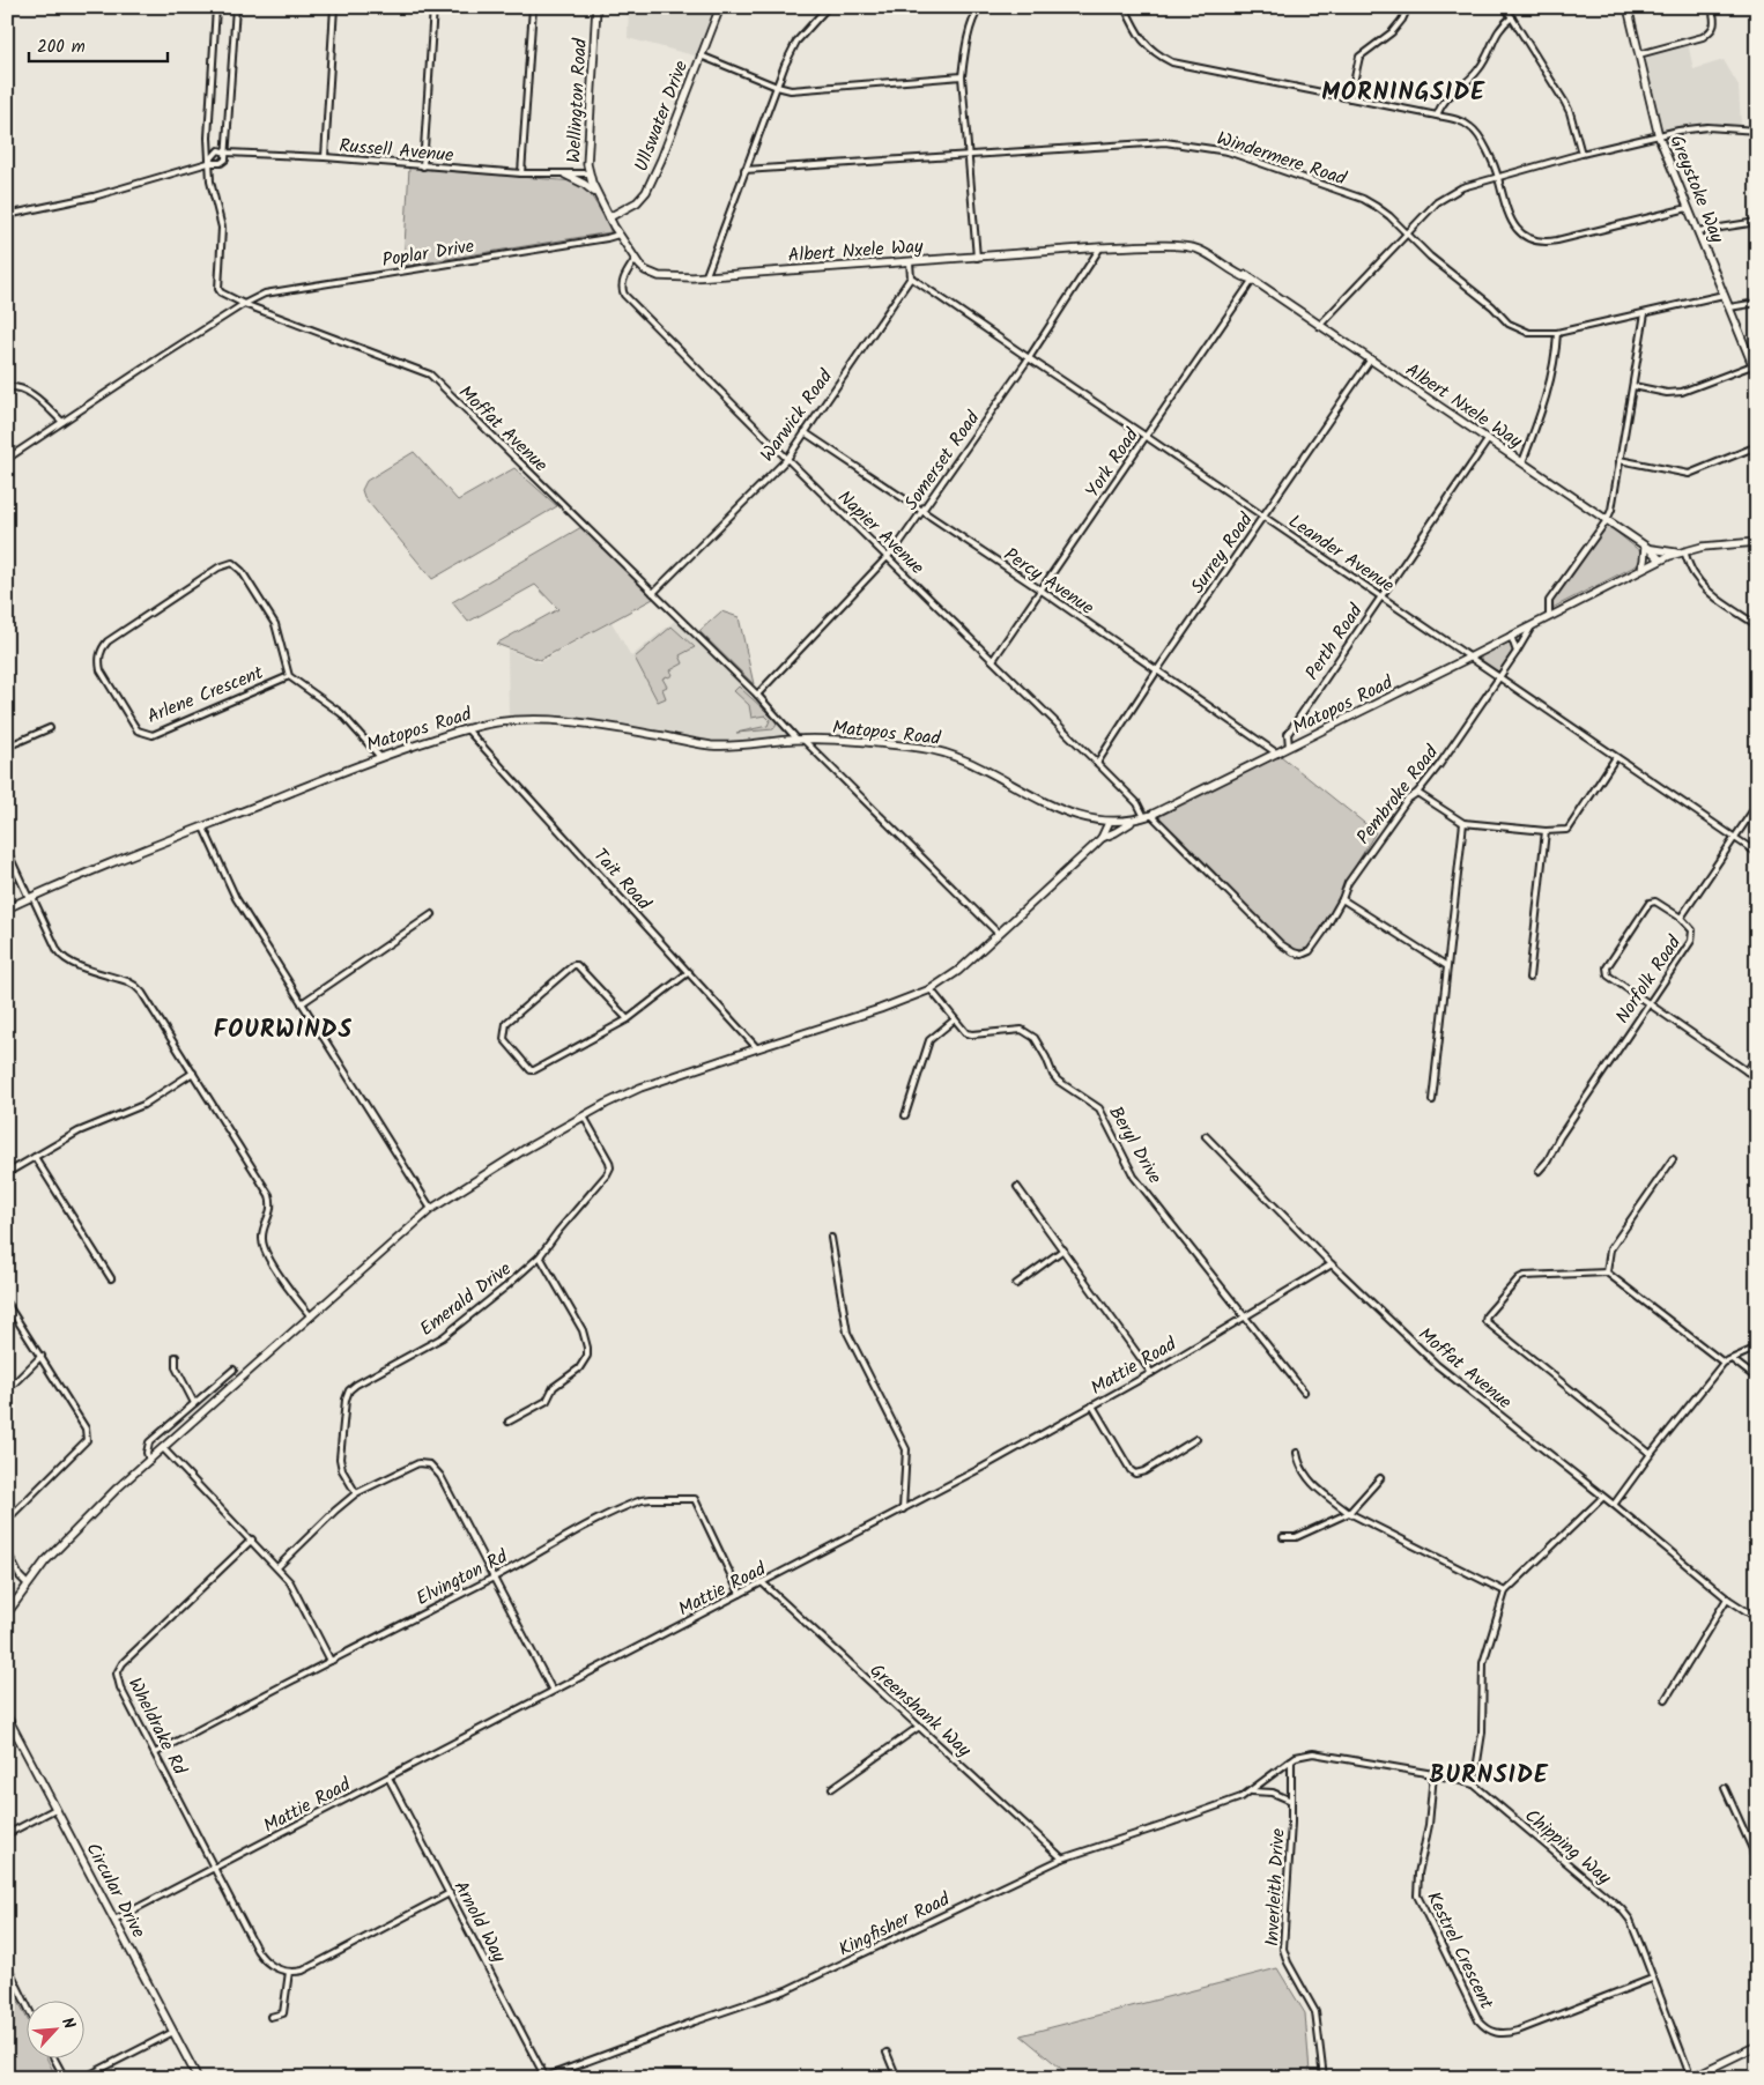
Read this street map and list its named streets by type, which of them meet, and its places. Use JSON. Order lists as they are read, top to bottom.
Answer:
{
  "streets": {
    "main road": [
      "Wellington Road",
      "Ullswater Drive",
      "Greystoke Way",
      "Albert Nxele Way",
      "Matopos Road",
      "Circular Drive"
    ],
    "street": [
      "Russell Avenue",
      "Windermere Road",
      "Poplar Drive",
      "Warwick Road",
      "Moffat Avenue",
      "Somerset Road",
      "York Road",
      "Napier Avenue",
      "Surrey Road",
      "Leander Avenue",
      "Percy Avenue",
      "Perth Road",
      "Arlene Crescent",
      "Pembroke Road",
      "Tait Road",
      "Norfolk Road",
      "Beryl Drive",
      "Emerald Drive",
      "Mattie Road",
      "Elvington Rd",
      "Greenshank Way",
      "Wheldrake Rd",
      "Chipping Way",
      "Inverleith Drive",
      "Arnold Way",
      "Kingfisher Road",
      "Kestrel Crescent"
    ]
  },
  "crossings": [
    ["Wellington Road", "Russell Avenue"],
    ["Wellington Road", "Albert Nxele Way"],
    ["Ullswater Drive", "Albert Nxele Way"],
    ["Windermere Road", "Greystoke Way"],
    ["Albert Nxele Way", "Poplar Drive"],
    ["Albert Nxele Way", "Somerset Road"],
    ["Albert Nxele Way", "York Road"],
    ["Albert Nxele Way", "Napier Avenue"],
    ["Albert Nxele Way", "Surrey Road"],
    ["Albert Nxele Way", "Perth Road"],
    ["Poplar Drive", "Moffat Avenue"],
    ["Warwick Road", "Moffat Avenue"],
    ["Warwick Road", "Napier Avenue"],
    ["Warwick Road", "Leander Avenue"],
    ["Warwick Road", "Percy Avenue"],
    ["Moffat Avenue", "Somerset Road"],
    ["Moffat Avenue", "Matopos Road"],
    ["Moffat Avenue", "Mattie Road"],
    ["Somerset Road", "Napier Avenue"],
    ["Somerset Road", "Leander Avenue"],
    ["Somerset Road", "Percy Avenue"],
    ["York Road", "Napier Avenue"],
    ["York Road", "Leander Avenue"],
    ["York Road", "Percy Avenue"],
    ["Napier Avenue", "Surrey Road"],
    ["Napier Avenue", "Matopos Road"],
    ["Napier Avenue", "Pembroke Road"],
    ["Surrey Road", "Leander Avenue"],
    ["Surrey Road", "Percy Avenue"],
    ["Leander Avenue", "Perth Road"],
    ["Leander Avenue", "Matopos Road"],
    ["Leander Avenue", "Pembroke Road"],
    ["Leander Avenue", "Norfolk Road"],
    ["Percy Avenue", "Matopos Road"],
    ["Perth Road", "Matopos Road"],
    ["Matopos Road", "Pembroke Road"],
    ["Matopos Road", "Tait Road"],
    ["Beryl Drive", "Mattie Road"],
    ["Mattie Road", "Elvington Rd"],
    ["Mattie Road", "Greenshank Way"],
    ["Mattie Road", "Wheldrake Rd"],
    ["Mattie Road", "Circular Drive"],
    ["Mattie Road", "Arnold Way"],
    ["Elvington Rd", "Wheldrake Rd"],
    ["Greenshank Way", "Kingfisher Road"],
    ["Chipping Way", "Inverleith Drive"],
    ["Chipping Way", "Kingfisher Road"],
    ["Chipping Way", "Kestrel Crescent"],
    ["Inverleith Drive", "Kingfisher Road"],
    ["Arnold Way", "Kingfisher Road"]
  ],
  "districts": ["MORNINGSIDE", "FOURWINDS", "BURNSIDE"],
  "scale_bar": "200 m",
  "north": "top right"
}
